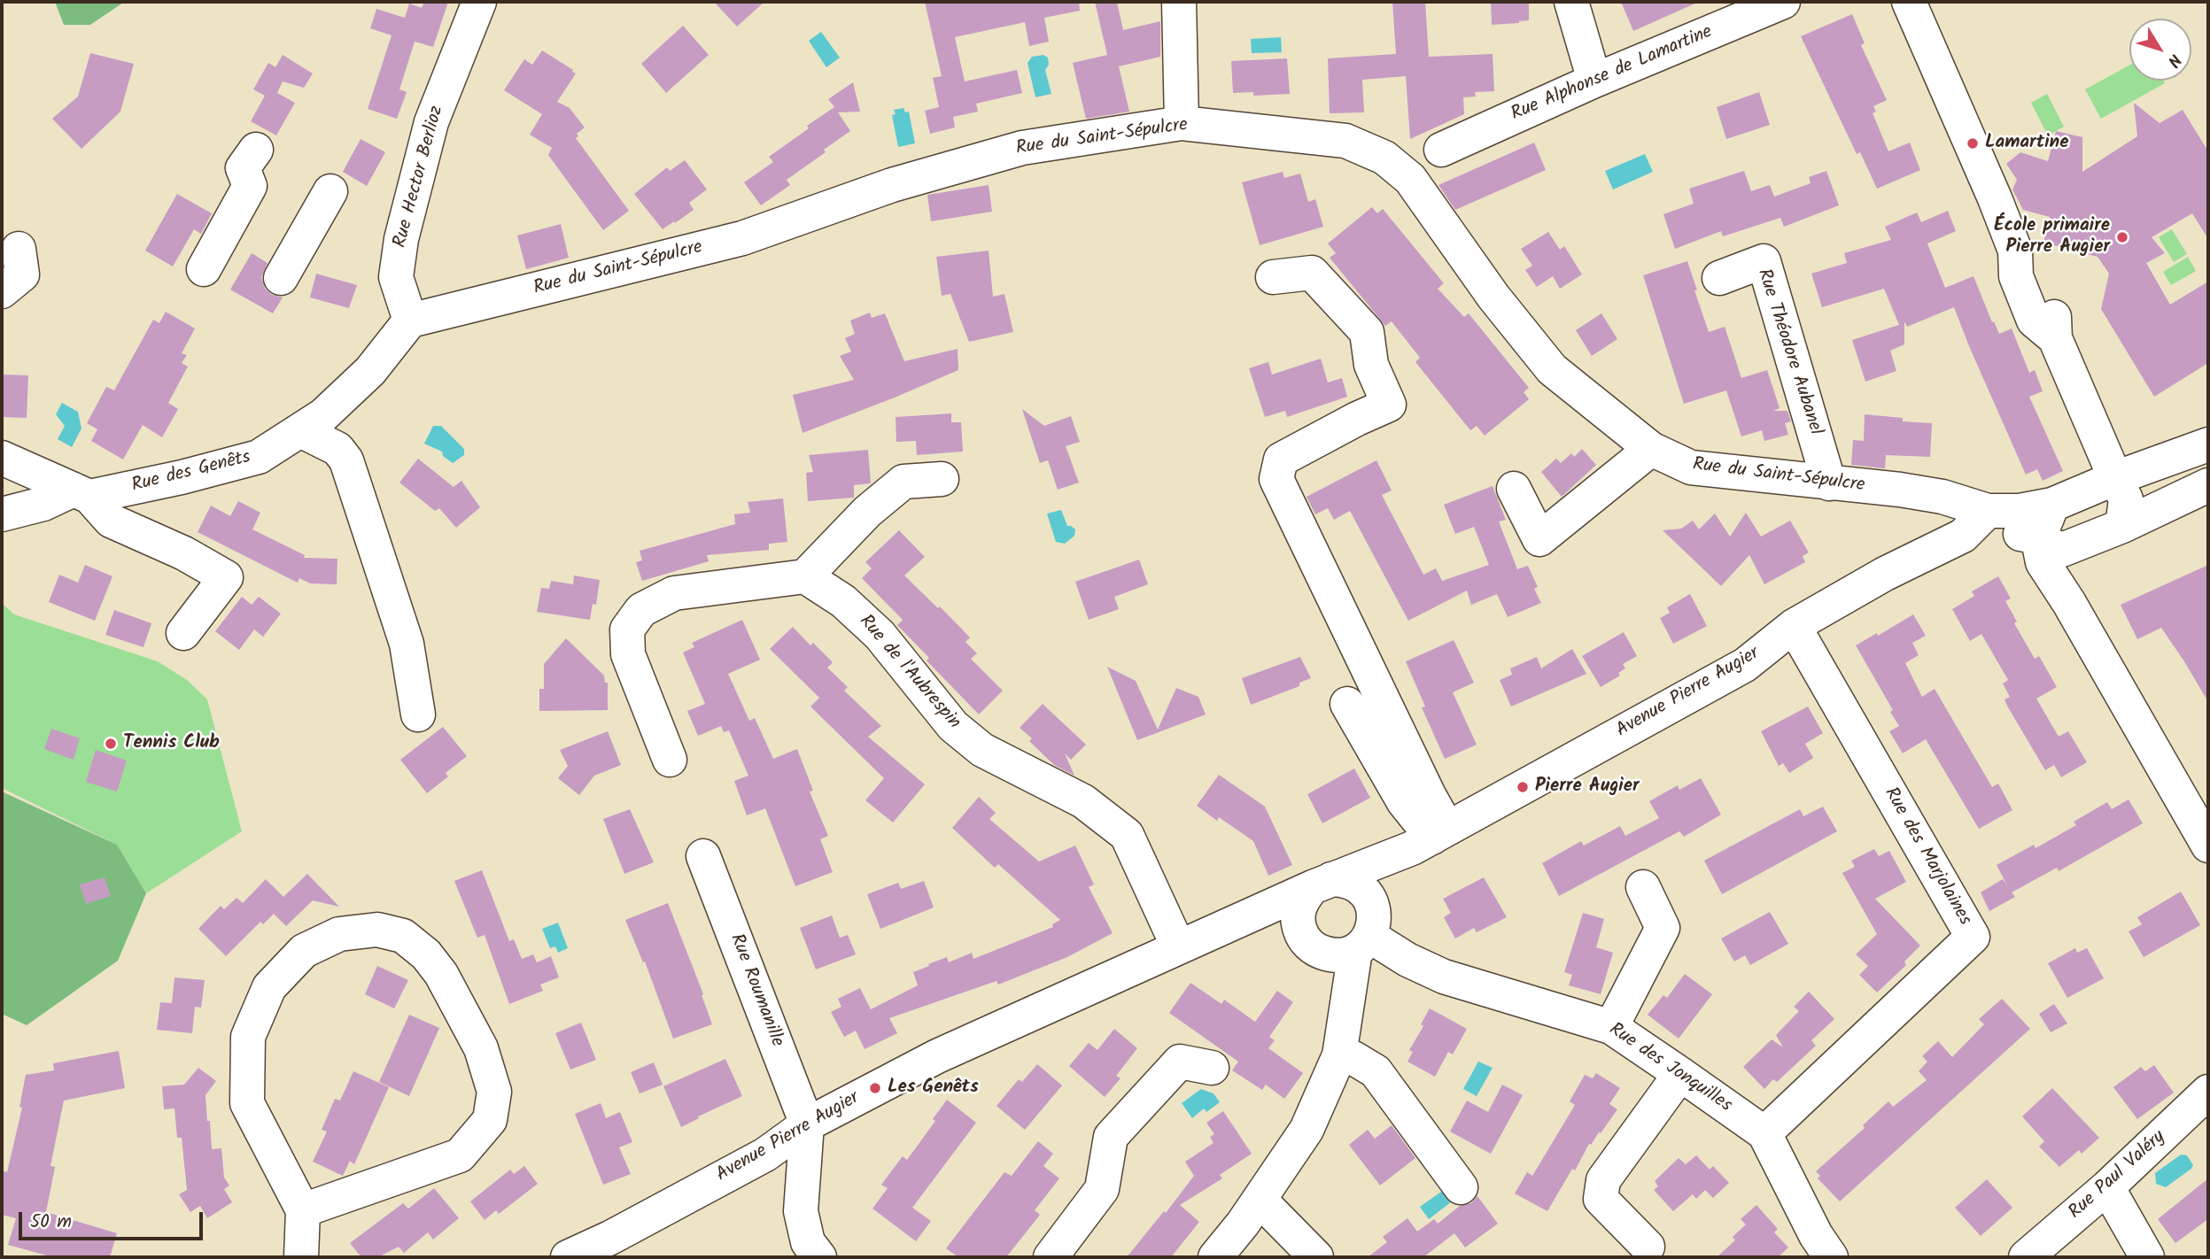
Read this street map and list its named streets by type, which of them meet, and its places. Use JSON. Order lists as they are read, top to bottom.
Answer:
{
  "streets": {
    "street": [
      "Rue Alphonse de Lamartine",
      "Rue du Saint-Sépulcre",
      "Rue Hector Berlioz",
      "Rue Théodore Aubanel",
      "Rue des Genêts",
      "Rue de l'Aubrespin",
      "Avenue Pierre Augier",
      "Rue des Marjolaines",
      "Rue Roumanille",
      "Rue des Jonquilles",
      "Rue Paul Valéry"
    ]
  },
  "crossings": [
    ["Rue du Saint-Sépulcre", "Rue Hector Berlioz"],
    ["Rue du Saint-Sépulcre", "Rue Théodore Aubanel"],
    ["Rue du Saint-Sépulcre", "Rue des Genêts"],
    ["Rue du Saint-Sépulcre", "Avenue Pierre Augier"],
    ["Rue Hector Berlioz", "Rue des Genêts"],
    ["Rue de l'Aubrespin", "Avenue Pierre Augier"],
    ["Avenue Pierre Augier", "Rue des Marjolaines"],
    ["Avenue Pierre Augier", "Rue Roumanille"],
    ["Avenue Pierre Augier", "Rue des Jonquilles"],
    ["Rue des Marjolaines", "Rue des Jonquilles"]
  ],
  "places": [
    "Lamartine",
    "École primaire Pierre Augier",
    "Tennis Club",
    "Pierre Augier",
    "Les Genêts"
  ],
  "scale_bar": "50 m",
  "north": "bottom right"
}
